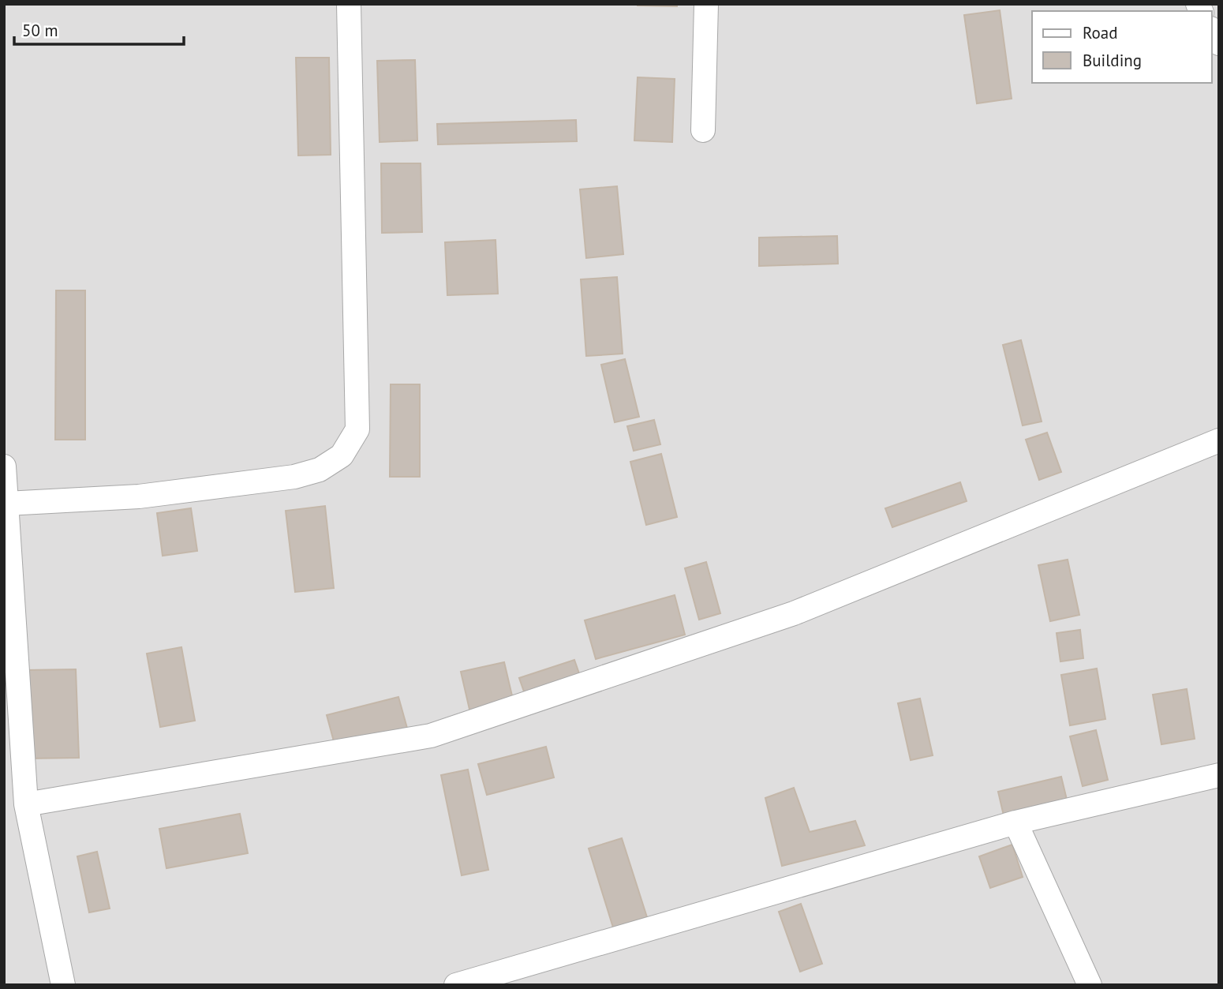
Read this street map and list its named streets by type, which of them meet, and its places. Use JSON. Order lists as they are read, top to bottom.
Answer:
{
  "legend": ["Road", "Building"],
  "scale_bar": "50 m"
}
